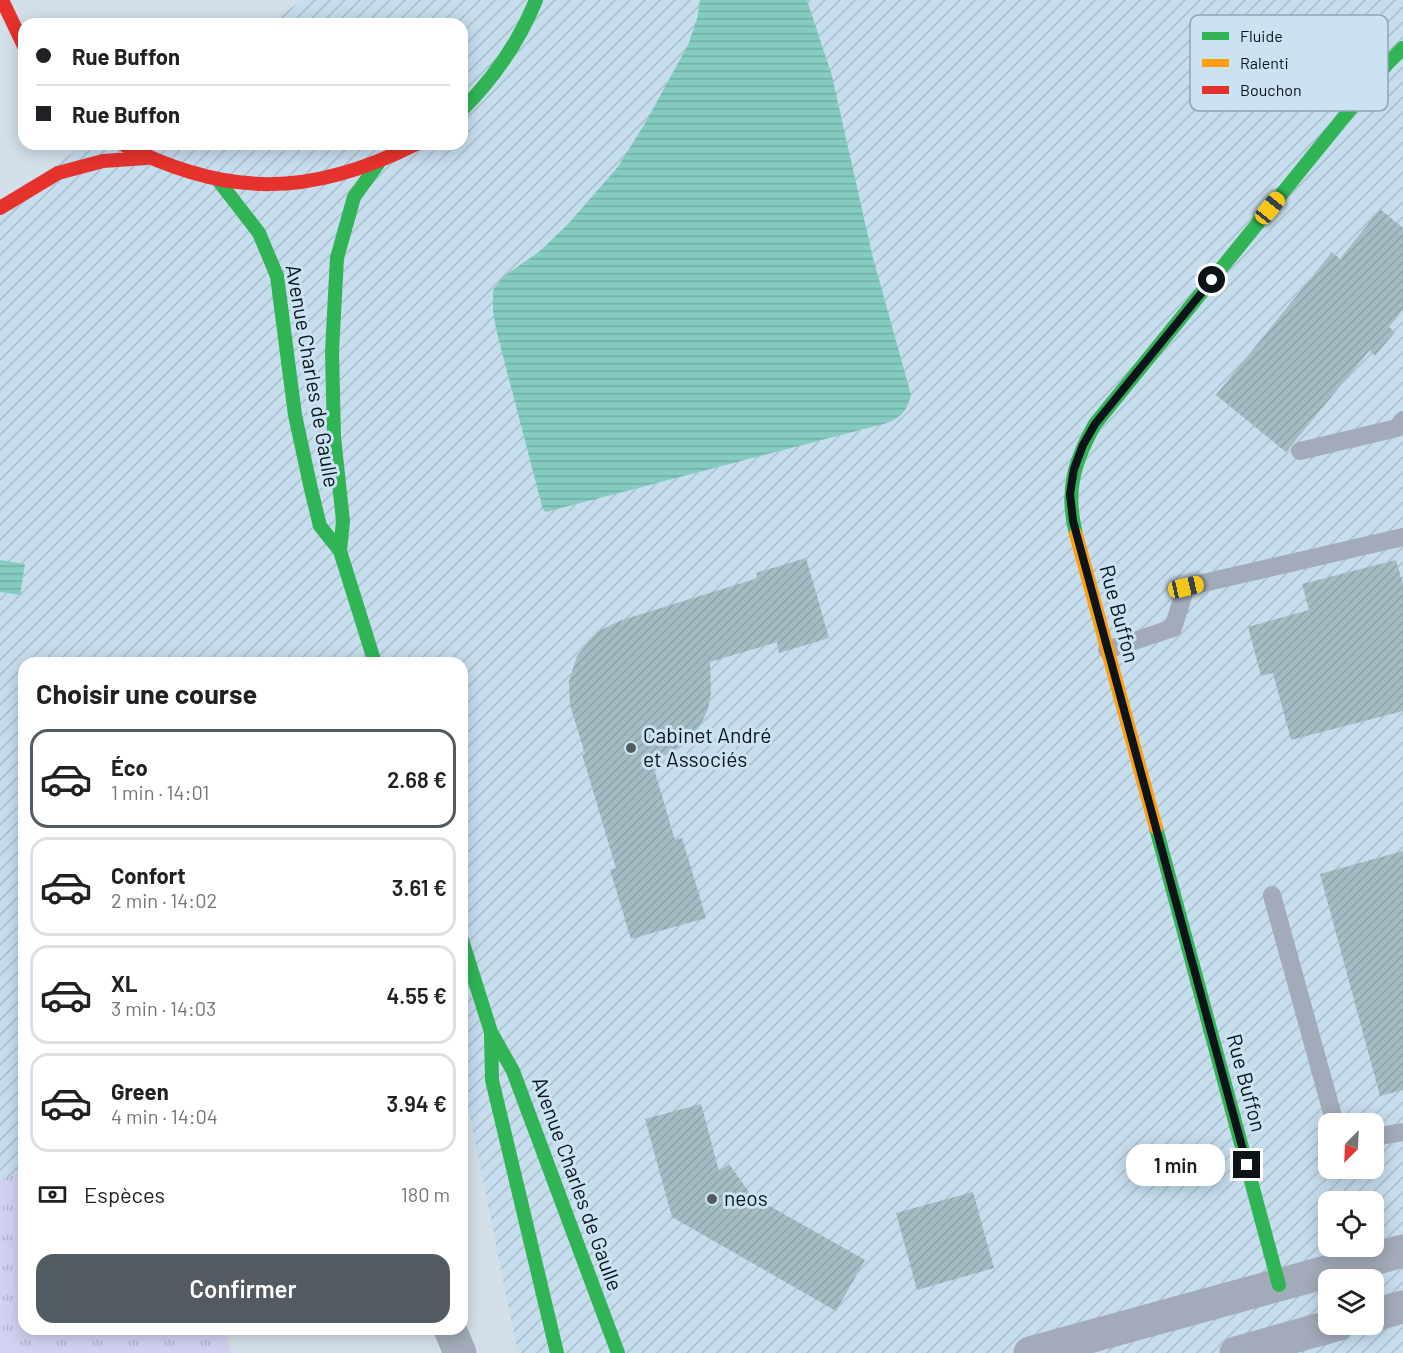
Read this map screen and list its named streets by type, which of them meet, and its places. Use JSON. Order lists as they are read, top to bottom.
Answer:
{
  "streets": {
    "main road": ["Avenue Charles de Gaulle", "Rue Buffon"]
  },
  "places": ["Cabinet André et Associés", "neos"],
  "legend": ["Fluide", "Ralenti", "Bouchon"],
  "north": "bottom left",
  "page": {
    "banner": ["Rue Buffon", "Rue Buffon"],
    "heading": "Choisir une course",
    "list": [
      {
        "name": "Éco",
        "note": "1 min · 14:01",
        "value": "2.68 €"
      },
      {
        "name": "Confort",
        "note": "2 min · 14:02",
        "value": "3.61 €"
      },
      {
        "name": "XL",
        "note": "3 min · 14:03",
        "value": "4.55 €"
      },
      {
        "name": "Green",
        "note": "4 min · 14:04",
        "value": "3.94 €"
      }
    ],
    "bubble": "1 min",
    "pay": ["Espèces", "180 m"],
    "buttons": "Confirmer"
  }
}
